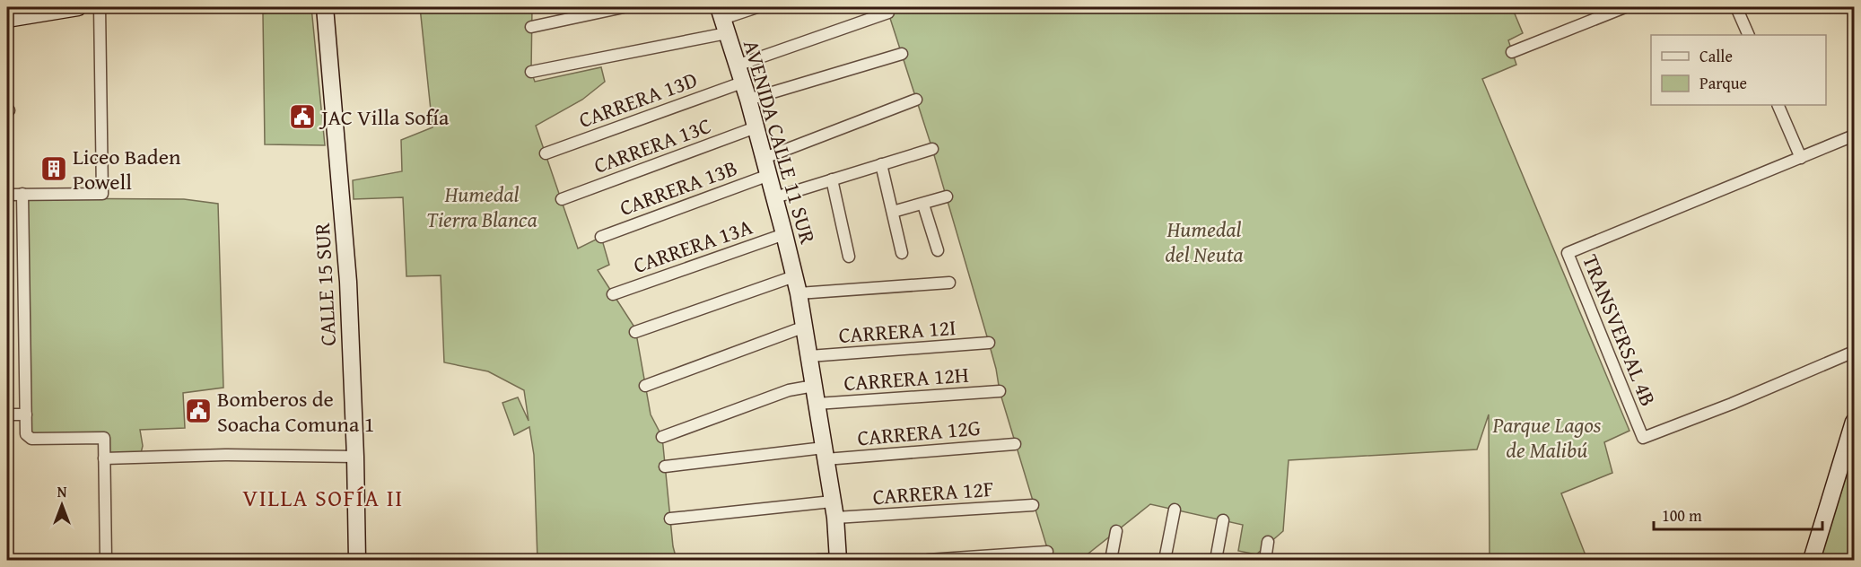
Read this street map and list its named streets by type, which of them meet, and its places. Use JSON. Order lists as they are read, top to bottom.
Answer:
{
  "streets": {
    "street": [
      "CARRERA 13D",
      "AVENIDA CALLE 11 SUR",
      "CARRERA 13C",
      "CARRERA 13B",
      "CARRERA 13A",
      "CALLE 15 SUR",
      "TRANSVERSAL 4B",
      "CARRERA 12I",
      "CARRERA 12H",
      "CARRERA 12G",
      "CARRERA 12F"
    ]
  },
  "crossings": [
    ["CARRERA 13D", "AVENIDA CALLE 11 SUR"],
    ["AVENIDA CALLE 11 SUR", "CARRERA 13C"],
    ["AVENIDA CALLE 11 SUR", "CARRERA 13B"],
    ["AVENIDA CALLE 11 SUR", "CARRERA 13A"],
    ["AVENIDA CALLE 11 SUR", "CARRERA 12I"],
    ["AVENIDA CALLE 11 SUR", "CARRERA 12H"],
    ["AVENIDA CALLE 11 SUR", "CARRERA 12G"]
  ],
  "districts": ["VILLA SOFÍA II"],
  "parks": ["Humedal Tierra Blanca", "Humedal del Neuta", "Parque Lagos de Malibú"],
  "places": {
    "public building": ["JAC Villa Sofía", "Bomberos de Soacha Comuna 1"],
    "building": ["Liceo Baden Powell"]
  },
  "legend": ["Calle", "Parque"],
  "scale_bar": "100 m",
  "north": "top"
}
